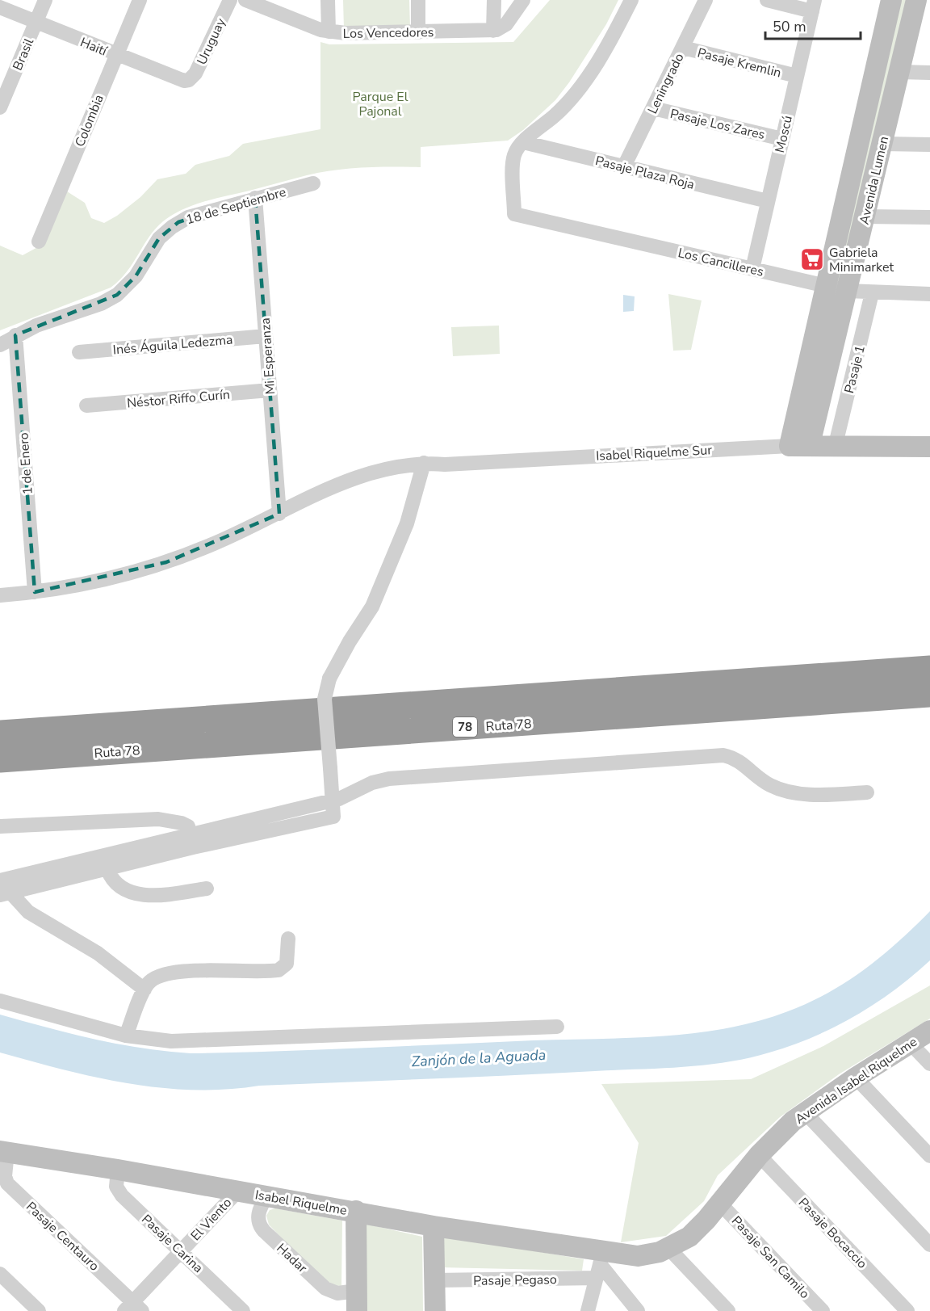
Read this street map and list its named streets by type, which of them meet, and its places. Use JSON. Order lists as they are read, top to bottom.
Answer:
{
  "streets": {
    "highway": ["Ruta 78", "78"],
    "street": [
      "Los Vencedores",
      "Uruguay",
      "Haití",
      "Brasil",
      "Pasaje Kremlin",
      "Leningrado",
      "Colombia",
      "Pasaje Los Zares",
      "Moscú",
      "Pasaje Plaza Roja",
      "Avenida Lumen",
      "18 de Septiembre",
      "Los Cancilleres",
      "Inés Águila Ledezma",
      "Mi Esperanza",
      "Pasaje 1",
      "Néstor Riffo Curín",
      "Isabel Riquelme Sur",
      "1 de Enero",
      "Avenida Isabel Riquelme",
      "Isabel Riquelme",
      "El Viento",
      "Pasaje Bocaccio",
      "Pasaje Centauro",
      "Pasaje Carina",
      "Pasaje San Camilo",
      "Hadar",
      "Pasaje Pegaso"
    ]
  },
  "crossings": [
    ["Uruguay", "Haití"],
    ["Haití", "Brasil"],
    ["Haití", "Colombia"],
    ["Pasaje Kremlin", "Leningrado"],
    ["Pasaje Kremlin", "Moscú"],
    ["Leningrado", "Pasaje Los Zares"],
    ["Leningrado", "Pasaje Plaza Roja"],
    ["Pasaje Los Zares", "Moscú"],
    ["Moscú", "Pasaje Plaza Roja"],
    ["Moscú", "Los Cancilleres"],
    ["Pasaje Plaza Roja", "Los Cancilleres"],
    ["Avenida Lumen", "Los Cancilleres"],
    ["Avenida Lumen", "Isabel Riquelme Sur"],
    ["18 de Septiembre", "Mi Esperanza"],
    ["18 de Septiembre", "1 de Enero"],
    ["Los Cancilleres", "Pasaje 1"],
    ["Inés Águila Ledezma", "Mi Esperanza"],
    ["Mi Esperanza", "Néstor Riffo Curín"],
    ["Mi Esperanza", "Isabel Riquelme Sur"],
    ["Pasaje 1", "Isabel Riquelme Sur"],
    ["Isabel Riquelme Sur", "1 de Enero"],
    ["Avenida Isabel Riquelme", "Isabel Riquelme"],
    ["Avenida Isabel Riquelme", "Pasaje Bocaccio"],
    ["Avenida Isabel Riquelme", "Pasaje San Camilo"],
    ["Avenida Isabel Riquelme", "Pasaje Pegaso"],
    ["Isabel Riquelme", "El Viento"],
    ["Isabel Riquelme", "Pasaje Centauro"],
    ["Isabel Riquelme", "Pasaje Carina"],
    ["Isabel Riquelme", "Hadar"],
    ["Isabel Riquelme", "Pasaje Pegaso"],
    ["El Viento", "Pasaje Centauro"],
    ["El Viento", "Pasaje Carina"]
  ],
  "water": ["Zanjón de la Aguada"],
  "parks": ["Parque El Pajonal"],
  "places": {
    "supermarket": ["Gabriela Minimarket"]
  },
  "scale_bar": "50 m"
}
